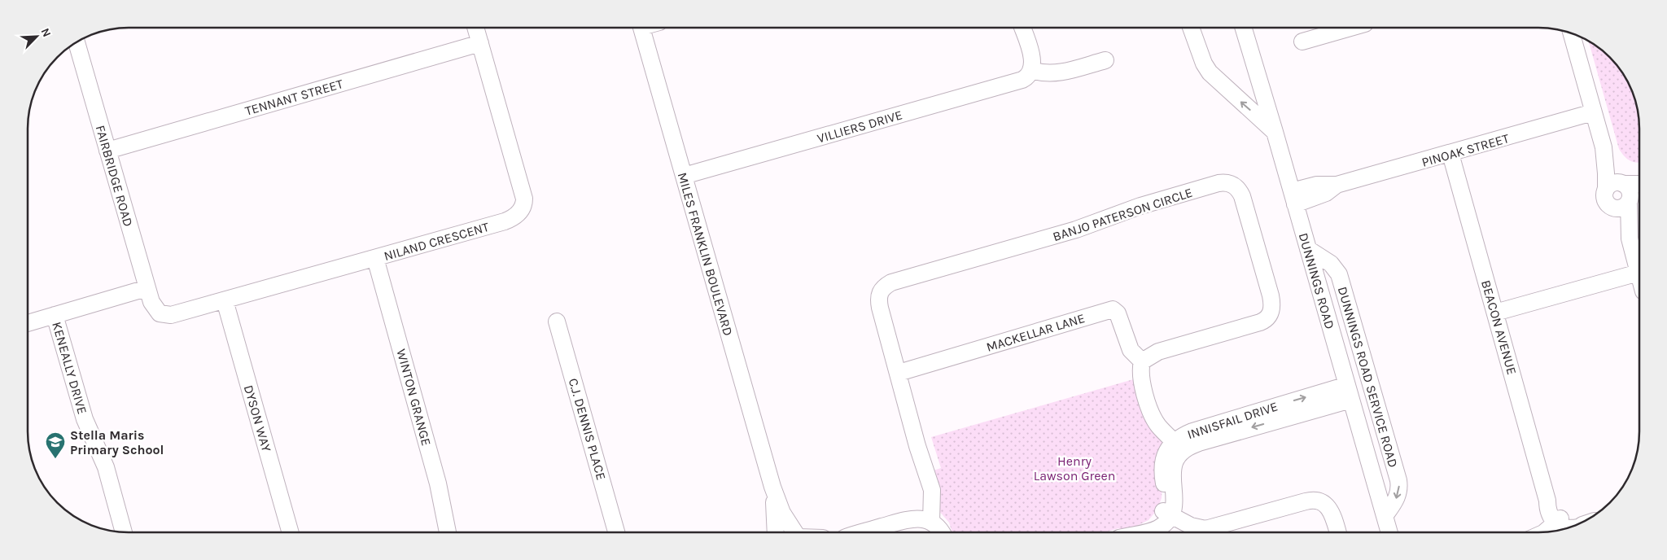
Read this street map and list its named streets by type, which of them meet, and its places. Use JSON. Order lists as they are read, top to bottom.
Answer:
{
  "streets": {
    "street": [
      "TENNANT STREET",
      "VILLIERS DRIVE",
      "PINOAK STREET",
      "FAIRBRIDGE ROAD",
      "BANJO PATERSON CIRCLE",
      "NILAND CRESCENT",
      "MILES FRANKLIN BOULEVARD",
      "DUNNINGS ROAD",
      "BEACON AVENUE",
      "MACKELLAR LANE",
      "KENEALLY DRIVE",
      "DUNNINGS ROAD SERVICE ROAD",
      "WINTON GRANGE",
      "DYSON WAY",
      "INNISFAIL DRIVE",
      "C.J. DENNIS PLACE"
    ]
  },
  "crossings": [
    ["TENNANT STREET", "FAIRBRIDGE ROAD"],
    ["TENNANT STREET", "NILAND CRESCENT"],
    ["VILLIERS DRIVE", "MILES FRANKLIN BOULEVARD"],
    ["PINOAK STREET", "DUNNINGS ROAD"],
    ["PINOAK STREET", "BEACON AVENUE"],
    ["FAIRBRIDGE ROAD", "NILAND CRESCENT"],
    ["BANJO PATERSON CIRCLE", "MACKELLAR LANE"],
    ["NILAND CRESCENT", "WINTON GRANGE"],
    ["NILAND CRESCENT", "DYSON WAY"],
    ["DUNNINGS ROAD", "DUNNINGS ROAD SERVICE ROAD"],
    ["DUNNINGS ROAD", "INNISFAIL DRIVE"]
  ],
  "one_way": ["DUNNINGS ROAD SERVICE ROAD"],
  "parks": ["Henry Lawson Green"],
  "places": {
    "school or university": ["Stella Maris Primary School"]
  },
  "north": "top right"
}
